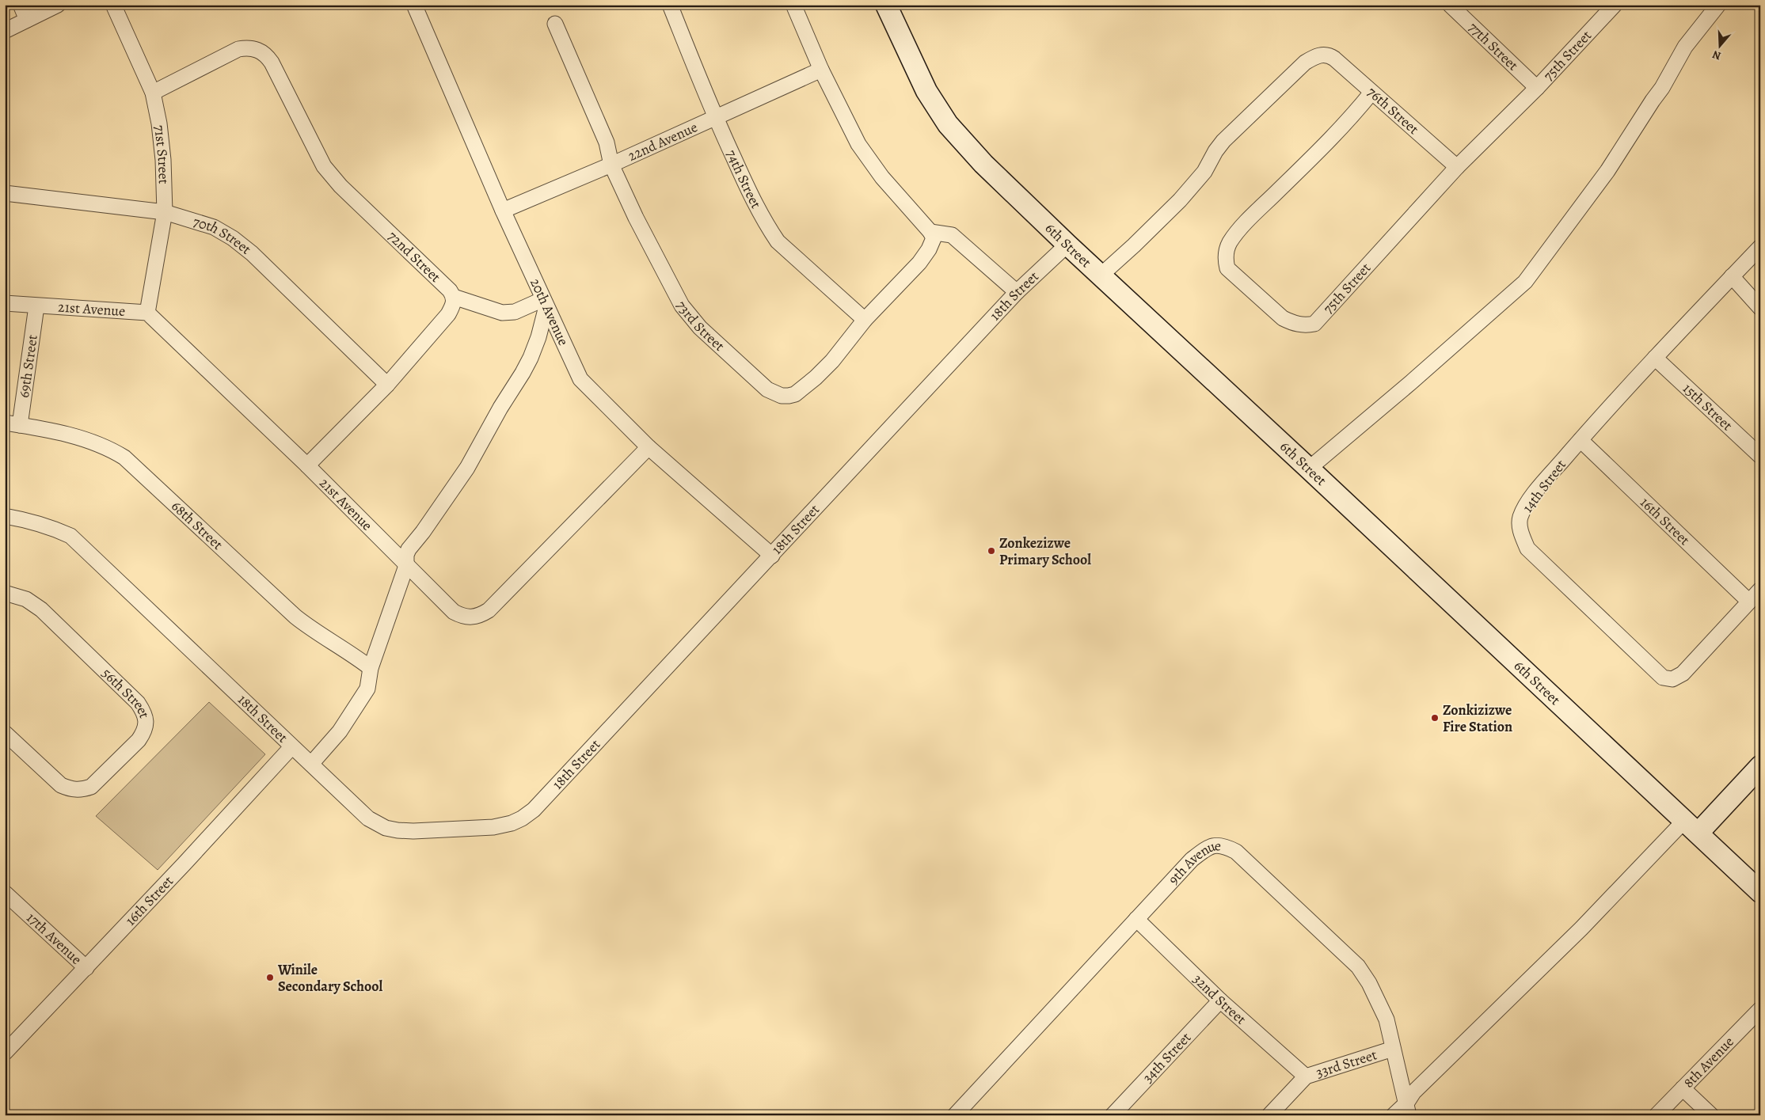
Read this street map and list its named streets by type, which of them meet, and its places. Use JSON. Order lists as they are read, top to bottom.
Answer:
{
  "streets": {
    "street": [
      "77th Street",
      "75th Street",
      "76th Street",
      "22nd Avenue",
      "71st Street",
      "74th Street",
      "70th Street",
      "6th Street",
      "72nd Street",
      "18th Street",
      "21st Avenue",
      "20th Avenue",
      "73rd Street",
      "69th Street",
      "15th Street",
      "14th Street",
      "16th Street",
      "68th Street",
      "56th Street",
      "9th Avenue",
      "17th Avenue",
      "32nd Street",
      "34th Street",
      "8th Avenue",
      "33rd Street"
    ]
  },
  "crossings": [
    ["77th Street", "75th Street"],
    ["75th Street", "76th Street"],
    ["76th Street", "6th Street"],
    ["22nd Avenue", "74th Street"],
    ["22nd Avenue", "20th Avenue"],
    ["22nd Avenue", "73rd Street"],
    ["71st Street", "70th Street"],
    ["71st Street", "72nd Street"],
    ["71st Street", "21st Avenue"],
    ["74th Street", "73rd Street"],
    ["6th Street", "18th Street"],
    ["18th Street", "20th Avenue"],
    ["18th Street", "16th Street"],
    ["21st Avenue", "20th Avenue"],
    ["21st Avenue", "69th Street"],
    ["69th Street", "68th Street"],
    ["15th Street", "14th Street"],
    ["14th Street", "16th Street"],
    ["16th Street", "17th Avenue"],
    ["9th Avenue", "32nd Street"],
    ["9th Avenue", "33rd Street"],
    ["32nd Street", "34th Street"],
    ["32nd Street", "33rd Street"]
  ],
  "places": ["Zonkezizwe Primary School", "Zonkizizwe Fire Station", "Winile Secondary School"],
  "north": "bottom"
}
